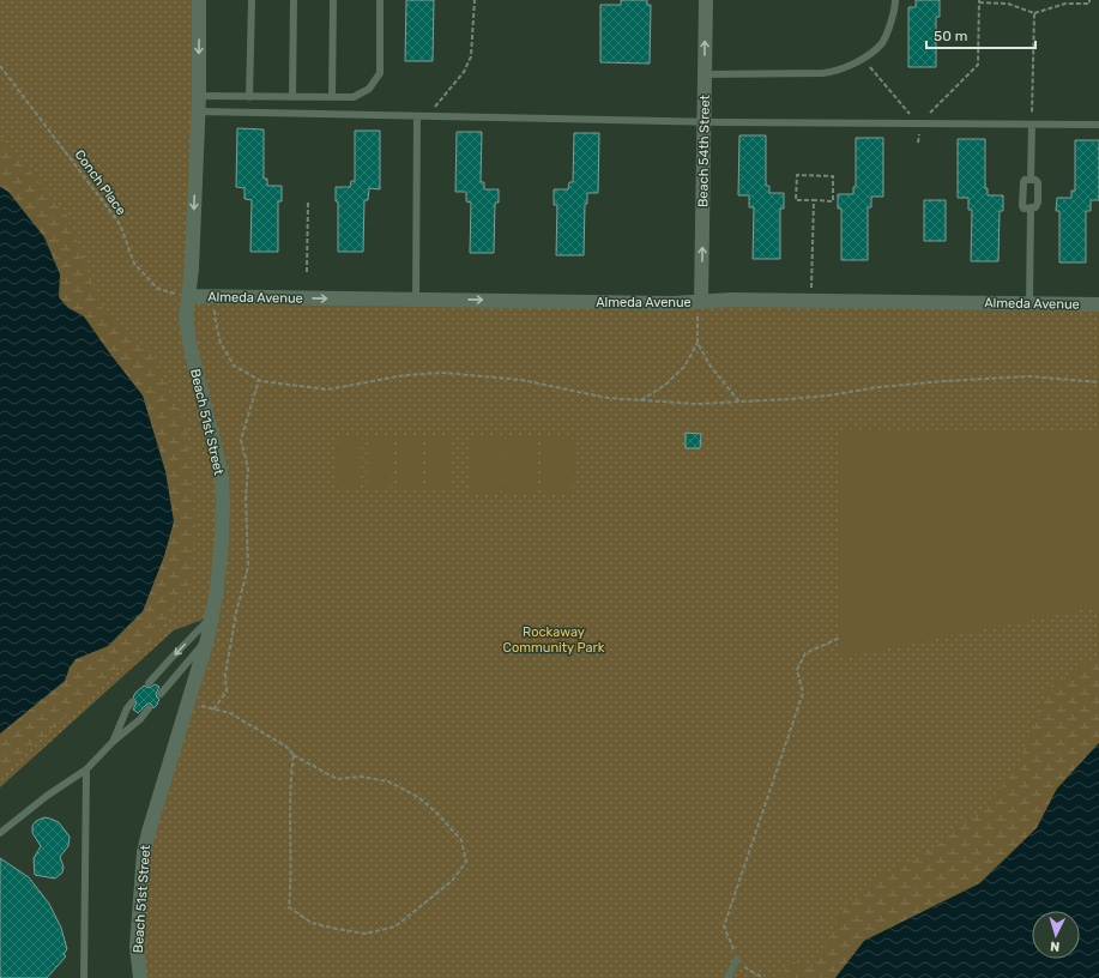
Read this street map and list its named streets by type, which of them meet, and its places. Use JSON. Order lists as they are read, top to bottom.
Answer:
{
  "streets": {
    "street": ["Beach 54th Street", "Almeda Avenue", "Beach 51st Street"],
    "path": ["Conch Place"]
  },
  "crossings": [
    ["Beach 54th Street", "Almeda Avenue"],
    ["Conch Place", "Almeda Avenue"],
    ["Conch Place", "Beach 51st Street"],
    ["Almeda Avenue", "Beach 51st Street"]
  ],
  "one_way": ["Beach 54th Street", "Almeda Avenue"],
  "parks": ["Rockaway Community Park"],
  "scale_bar": "50 m",
  "north": "bottom"
}
